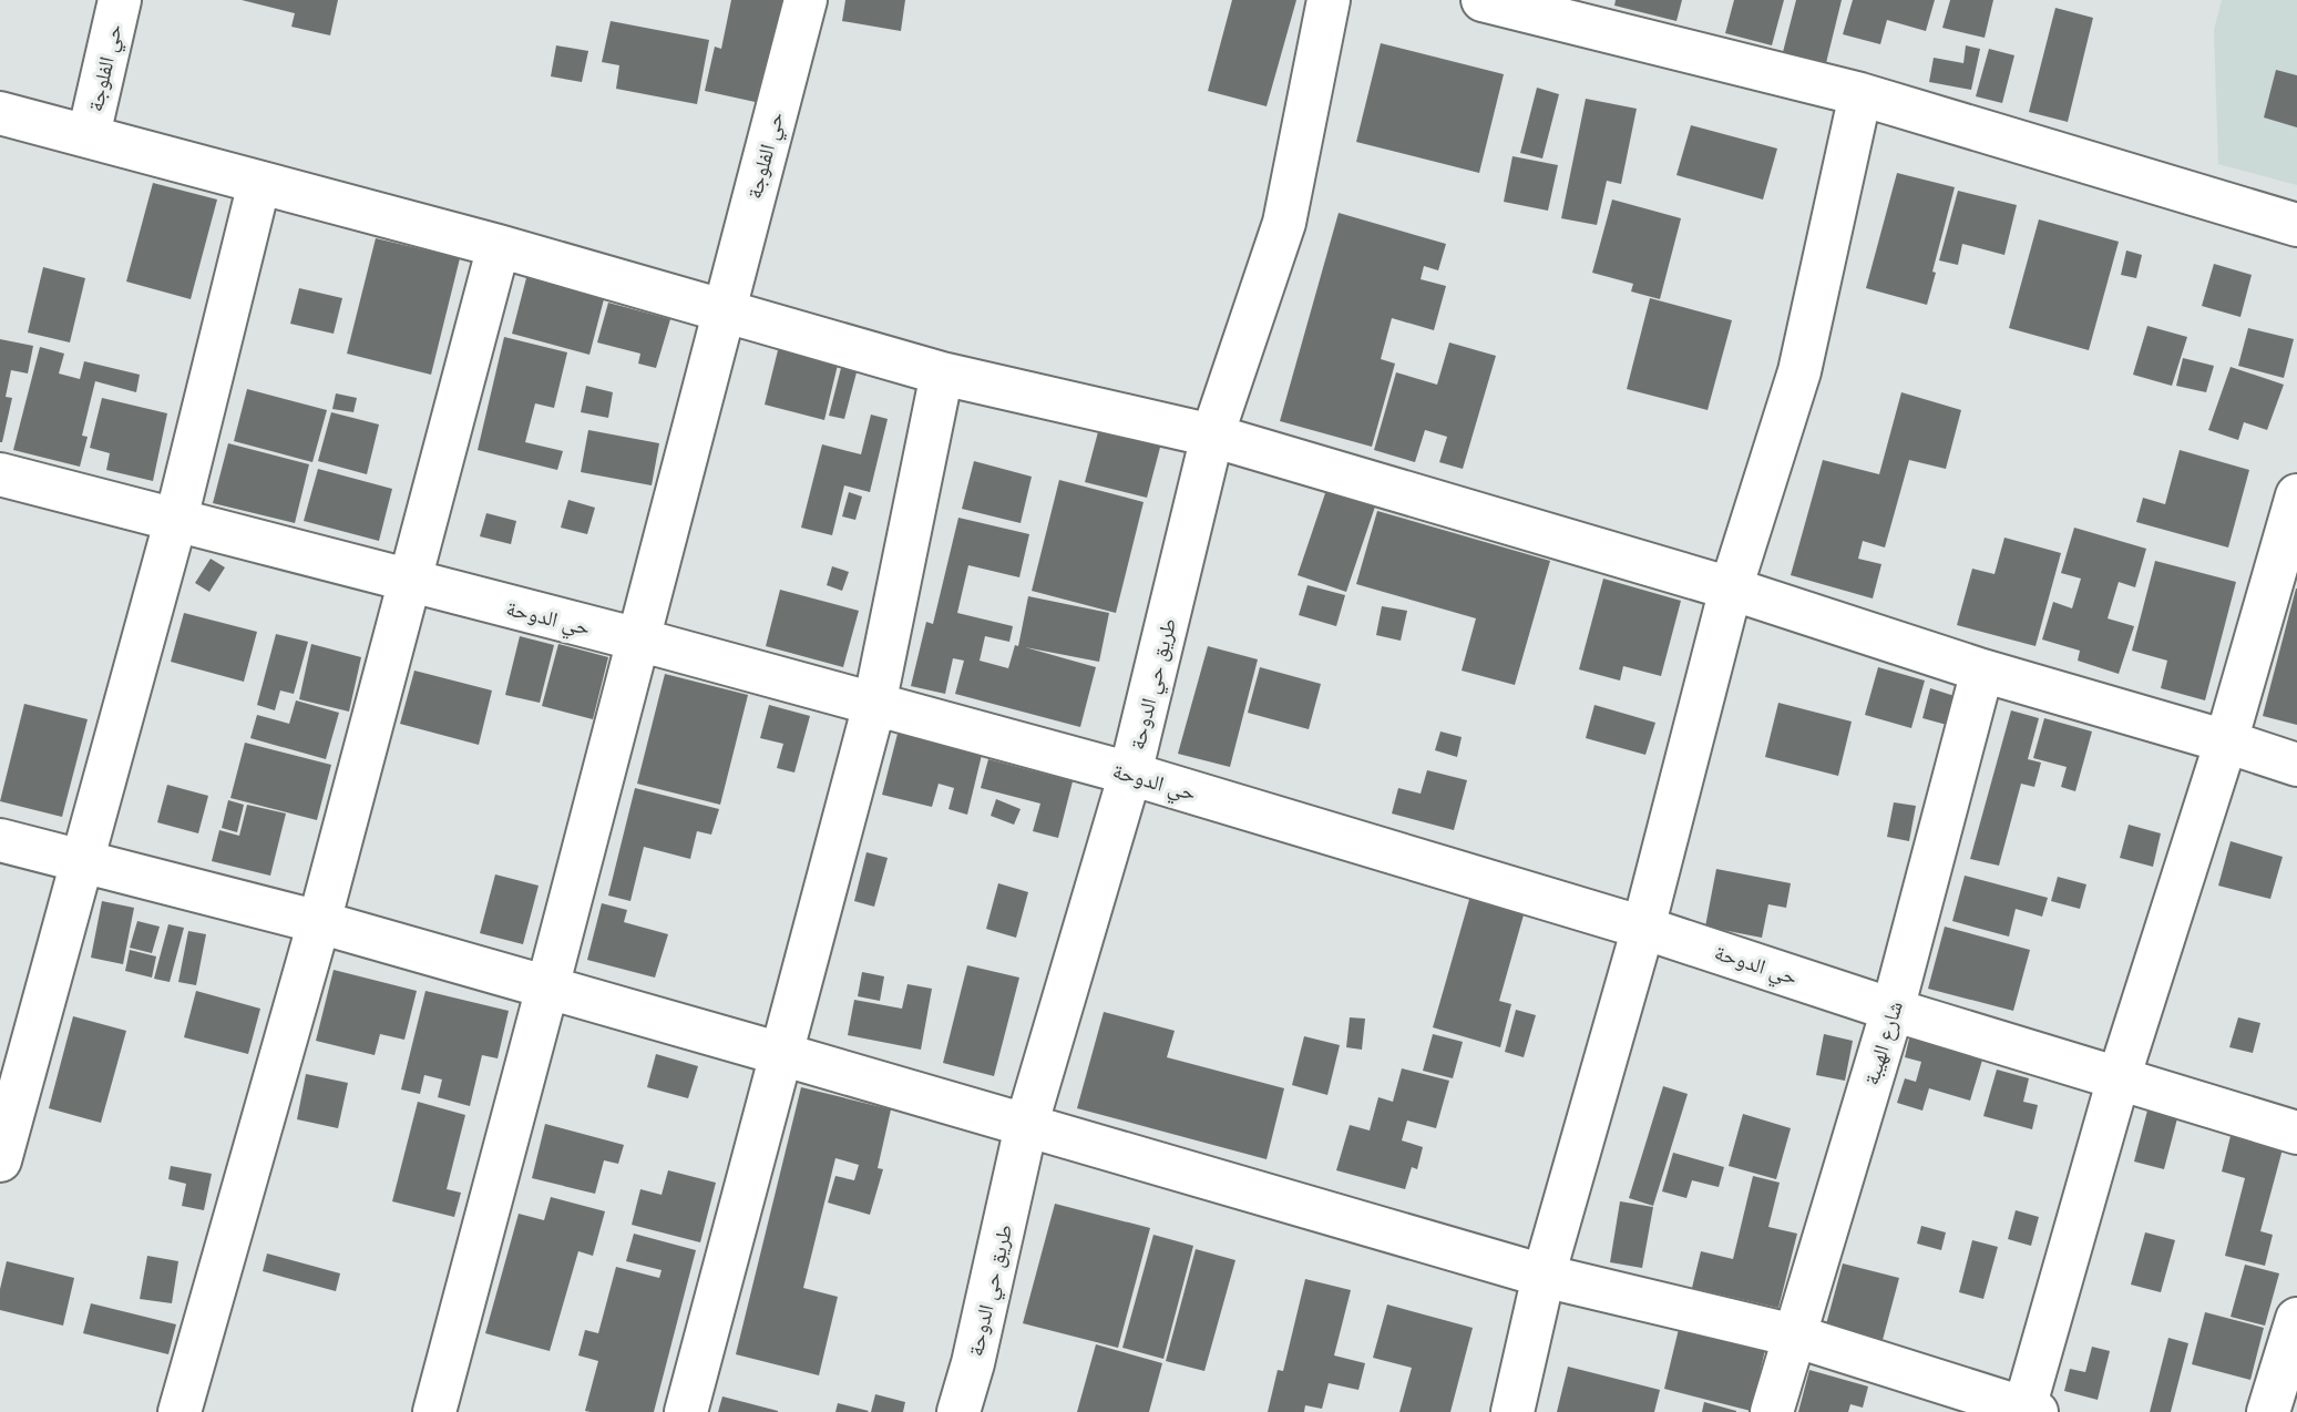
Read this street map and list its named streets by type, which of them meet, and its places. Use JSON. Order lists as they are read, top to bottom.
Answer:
{
  "streets": {
    "street": [
      "حي الفلوجة",
      "حي الدوحة",
      "طريق حي الدوحة",
      "شارع الهيبة"
    ]
  },
  "crossings": [
    ["حي الفلوجة", "حي الدوحة"],
    ["حي الدوحة", "طريق حي الدوحة"],
    ["حي الدوحة", "شارع الهيبة"]
  ]
}
